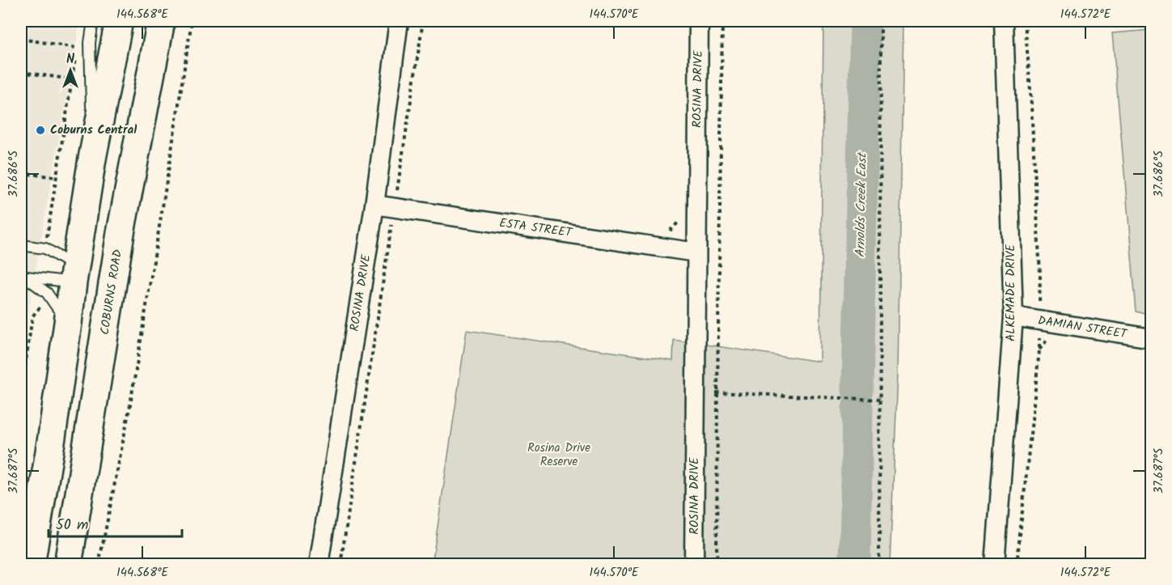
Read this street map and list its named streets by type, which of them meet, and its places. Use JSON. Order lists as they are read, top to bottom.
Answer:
{
  "streets": {
    "main road": ["COBURNS ROAD"],
    "street": [
      "ROSINA DRIVE",
      "ESTA STREET",
      "ALKEMADE DRIVE",
      "DAMIAN STREET"
    ]
  },
  "crossings": [
    ["ROSINA DRIVE", "ESTA STREET"],
    ["ALKEMADE DRIVE", "DAMIAN STREET"]
  ],
  "water": ["Arnolds Creek East"],
  "parks": ["Rosina Drive Reserve"],
  "places": ["Coburns Central"],
  "scale_bar": "50 m",
  "north": "top",
  "coordinates": [
    "144.568°E",
    "144.570°E",
    "144.572°E",
    "37.686°S",
    "37.687°S"
  ]
}
